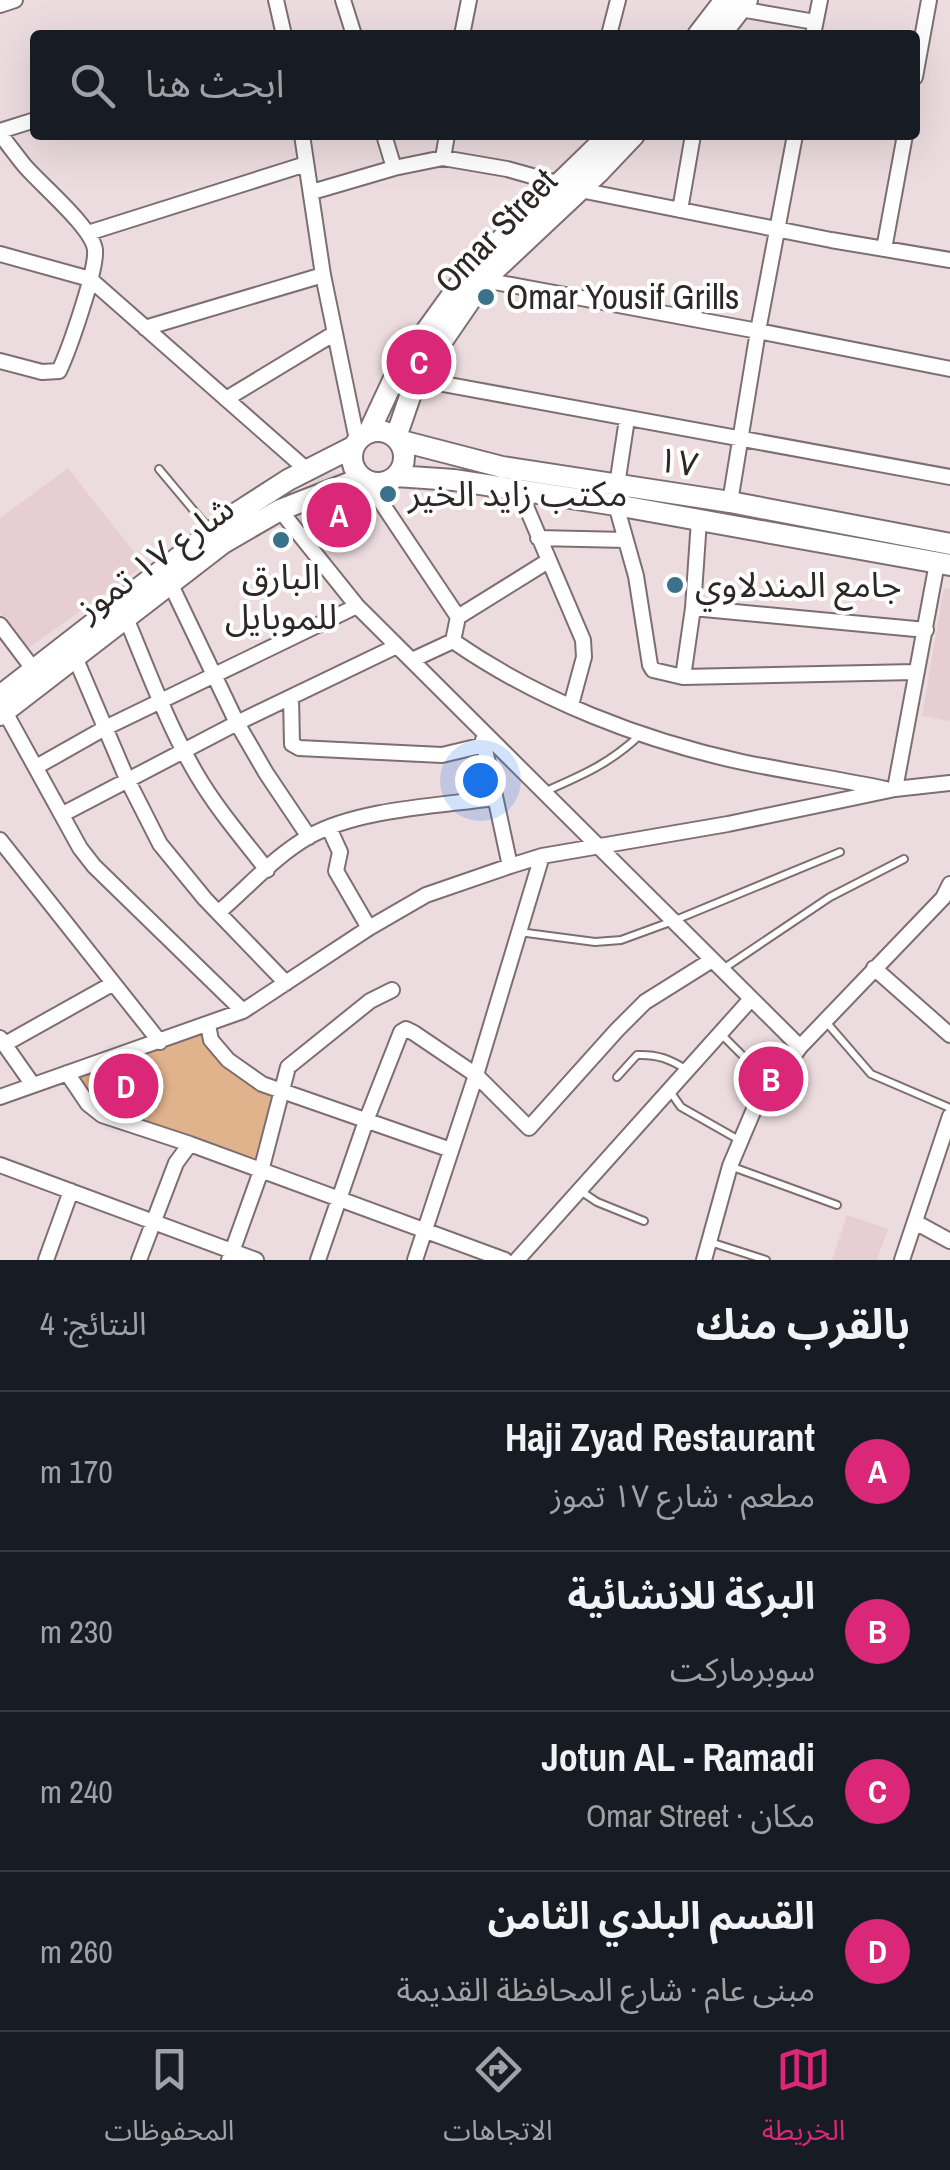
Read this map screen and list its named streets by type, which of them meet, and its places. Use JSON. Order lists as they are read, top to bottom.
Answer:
{
  "streets": {
    "main road": ["Omar Street", "١٧", "شارع ١٧ تموز"]
  },
  "crossings": [
    ["Omar Street", "١٧"],
    ["Omar Street", "شارع ١٧ تموز"],
    ["١٧", "شارع ١٧ تموز"]
  ],
  "places": [
    "Omar Yousif Grills",
    "مكتب زايد الخير",
    "البارق للموبايل",
    "جامع المندلاوي"
  ],
  "page": {
    "search": "ابحث هنا",
    "pins": [
      "C",
      "A",
      "B",
      "D"
    ],
    "heading": ["بالقرب منك", "النتائج: 4"],
    "list": [
      {
        "mark": "A",
        "name": "Haji Zyad Restaurant",
        "note": "مطعم · شارع ١٧ تموز",
        "value": "170 m"
      },
      {
        "mark": "B",
        "name": "البركة للانشائية",
        "note": "سوبرماركت",
        "value": "230 m"
      },
      {
        "mark": "C",
        "name": "Jotun AL - Ramadi",
        "note": "مكان · Omar Street",
        "value": "240 m"
      },
      {
        "mark": "D",
        "name": "القسم البلدي الثامن",
        "note": "مبنى عام · شارع المحافظة القديمة",
        "value": "260 m"
      }
    ],
    "nav": ["الخريطة", "الاتجاهات", "المحفوظات"]
  }
}
